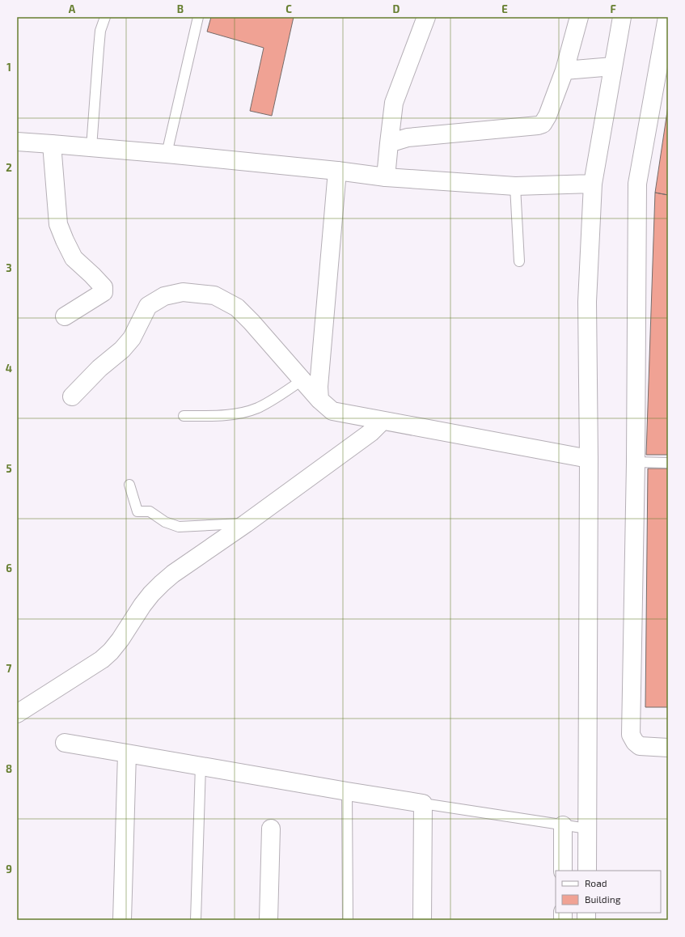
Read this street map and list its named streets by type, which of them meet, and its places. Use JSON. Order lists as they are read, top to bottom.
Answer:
{
  "legend": ["Road", "Building"],
  "grid": {
    "columns": [
      "A",
      "B",
      "C",
      "D",
      "E",
      "F"
    ],
    "rows": [
      "1",
      "2",
      "3",
      "4",
      "5",
      "6",
      "7",
      "8",
      "9"
    ]
  }
}
